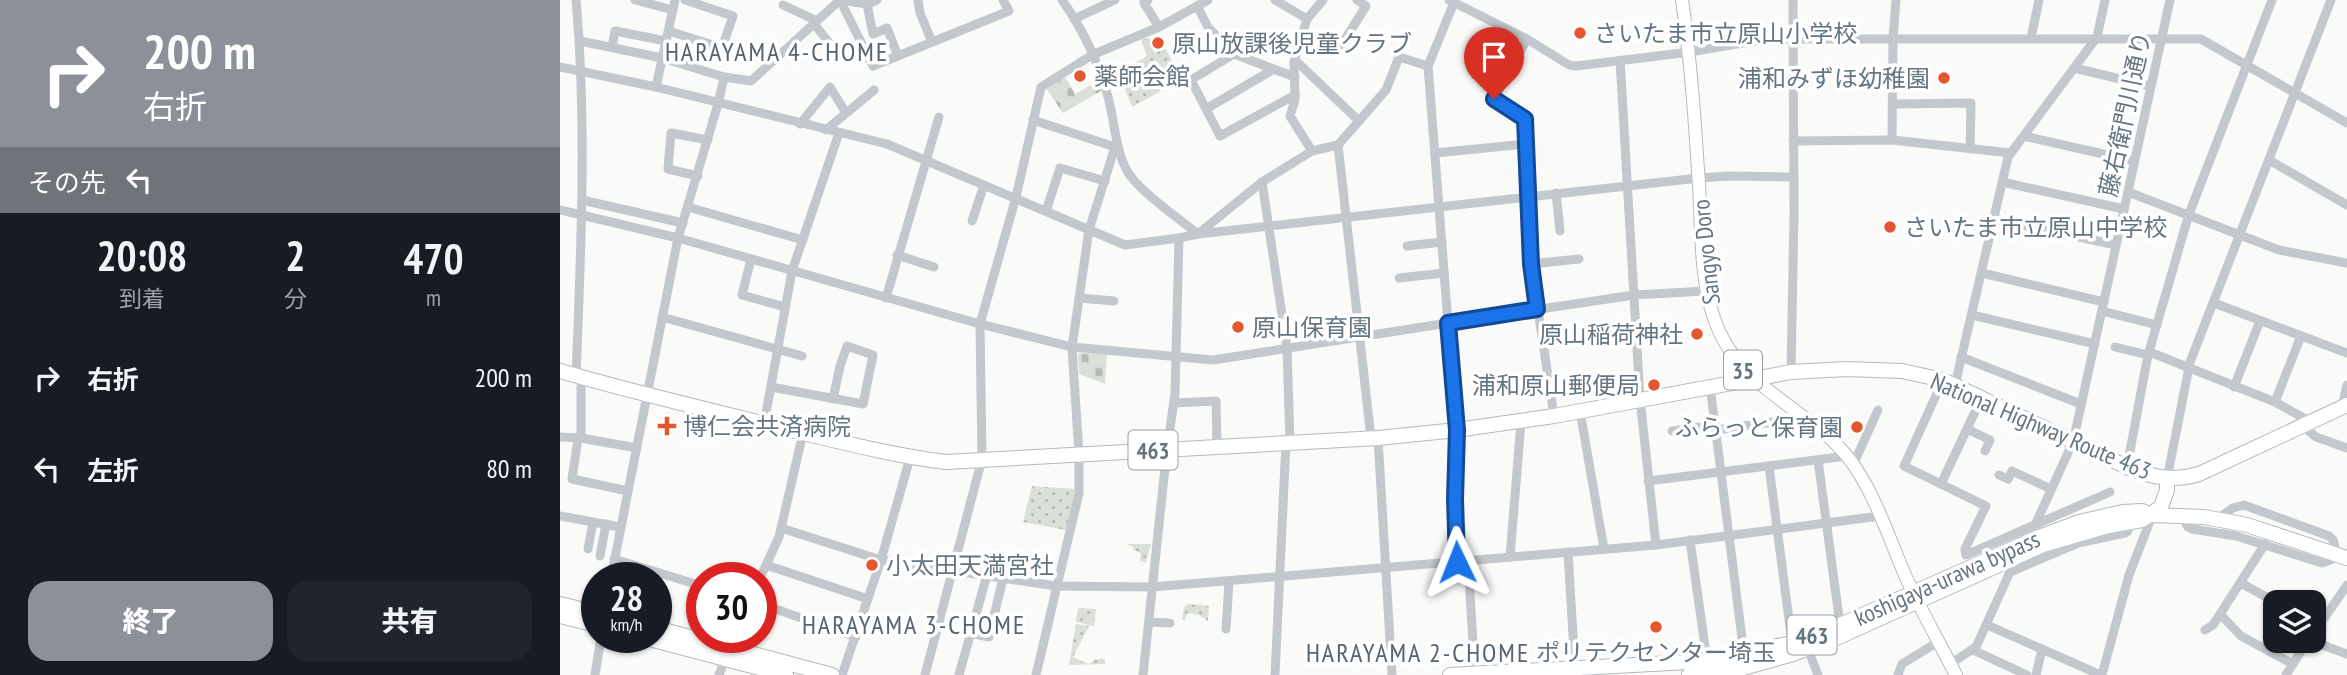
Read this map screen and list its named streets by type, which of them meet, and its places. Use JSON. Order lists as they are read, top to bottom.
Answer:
{
  "streets": {
    "highway": ["National Highway Route 463", "463", "koshigaya-urawa bypass"],
    "main road": ["Sangyo Doro", "35"],
    "street": ["藤右衛門川通り"]
  },
  "crossings": [
    ["藤右衛門川通り", "National Highway Route 463"],
    ["藤右衛門川通り", "koshigaya-urawa bypass"],
    ["Sangyo Doro", "National Highway Route 463"],
    ["Sangyo Doro", "koshigaya-urawa bypass"]
  ],
  "districts": ["HARAYAMA 4-CHOME", "HARAYAMA 3-CHOME", "HARAYAMA 2-CHOME"],
  "places": {
    "other": [
      "さいたま市立原山小学校",
      "原山放課後児童クラブ",
      "薬師会館",
      "浦和みずほ幼稚園",
      "さいたま市立原山中学校",
      "原山保育園",
      "原山稲荷神社",
      "浦和原山郵便局",
      "ふらっと保育園",
      "小太田天満宮社",
      "ポリテクセンター埼玉"
    ],
    "health": ["博仁会共済病院"]
  },
  "page": {
    "turn": ["200 m", "右折"],
    "then": "その先",
    "eta": [
      "20:08",
      "到着",
      "2",
      "分",
      "470",
      "m"
    ],
    "list": [
      {
        "name": "右折",
        "value": "200 m"
      },
      {
        "name": "左折",
        "value": "80 m"
      }
    ],
    "speed": "28 km/h",
    "limit": "30",
    "buttons": ["終了", "共有"]
  }
}
